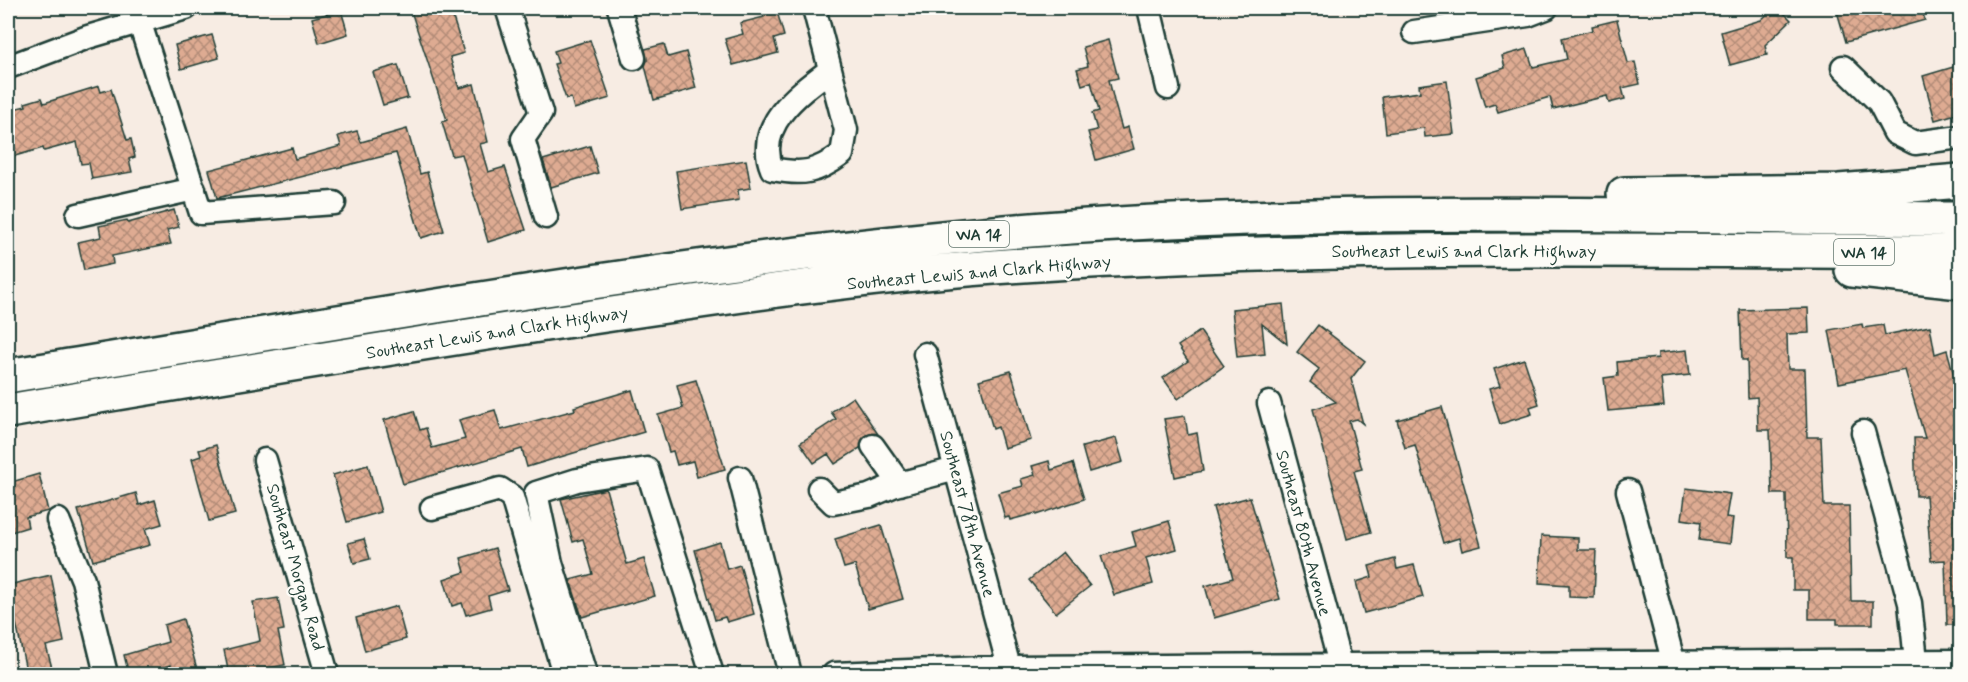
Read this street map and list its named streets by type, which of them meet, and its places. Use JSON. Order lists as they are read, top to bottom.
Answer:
{
  "streets": {
    "highway": ["WA 14", "Southeast Lewis and Clark Highway"],
    "street": ["Southeast 78th Avenue", "Southeast 80th Avenue", "Southeast Morgan Road"]
  }
}
